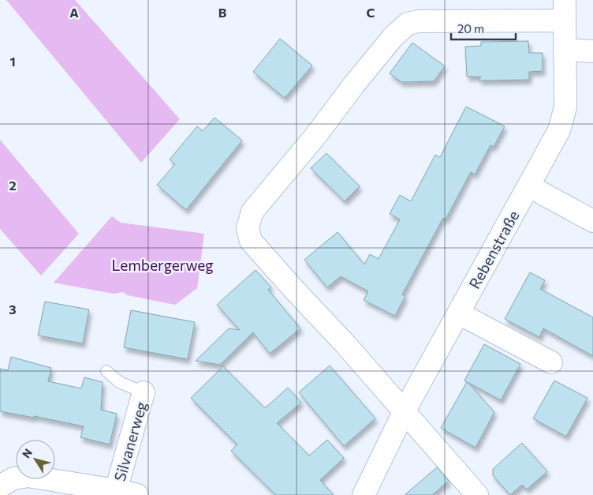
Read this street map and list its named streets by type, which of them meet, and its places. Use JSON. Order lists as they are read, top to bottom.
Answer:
{
  "streets": {
    "street": ["Rebenstraße", "Silvanerweg"]
  },
  "parks": ["Lembergerweg"],
  "scale_bar": "20 m",
  "north": "top left",
  "grid": {
    "columns": ["A", "B", "C"],
    "rows": ["1", "2", "3"]
  }
}
